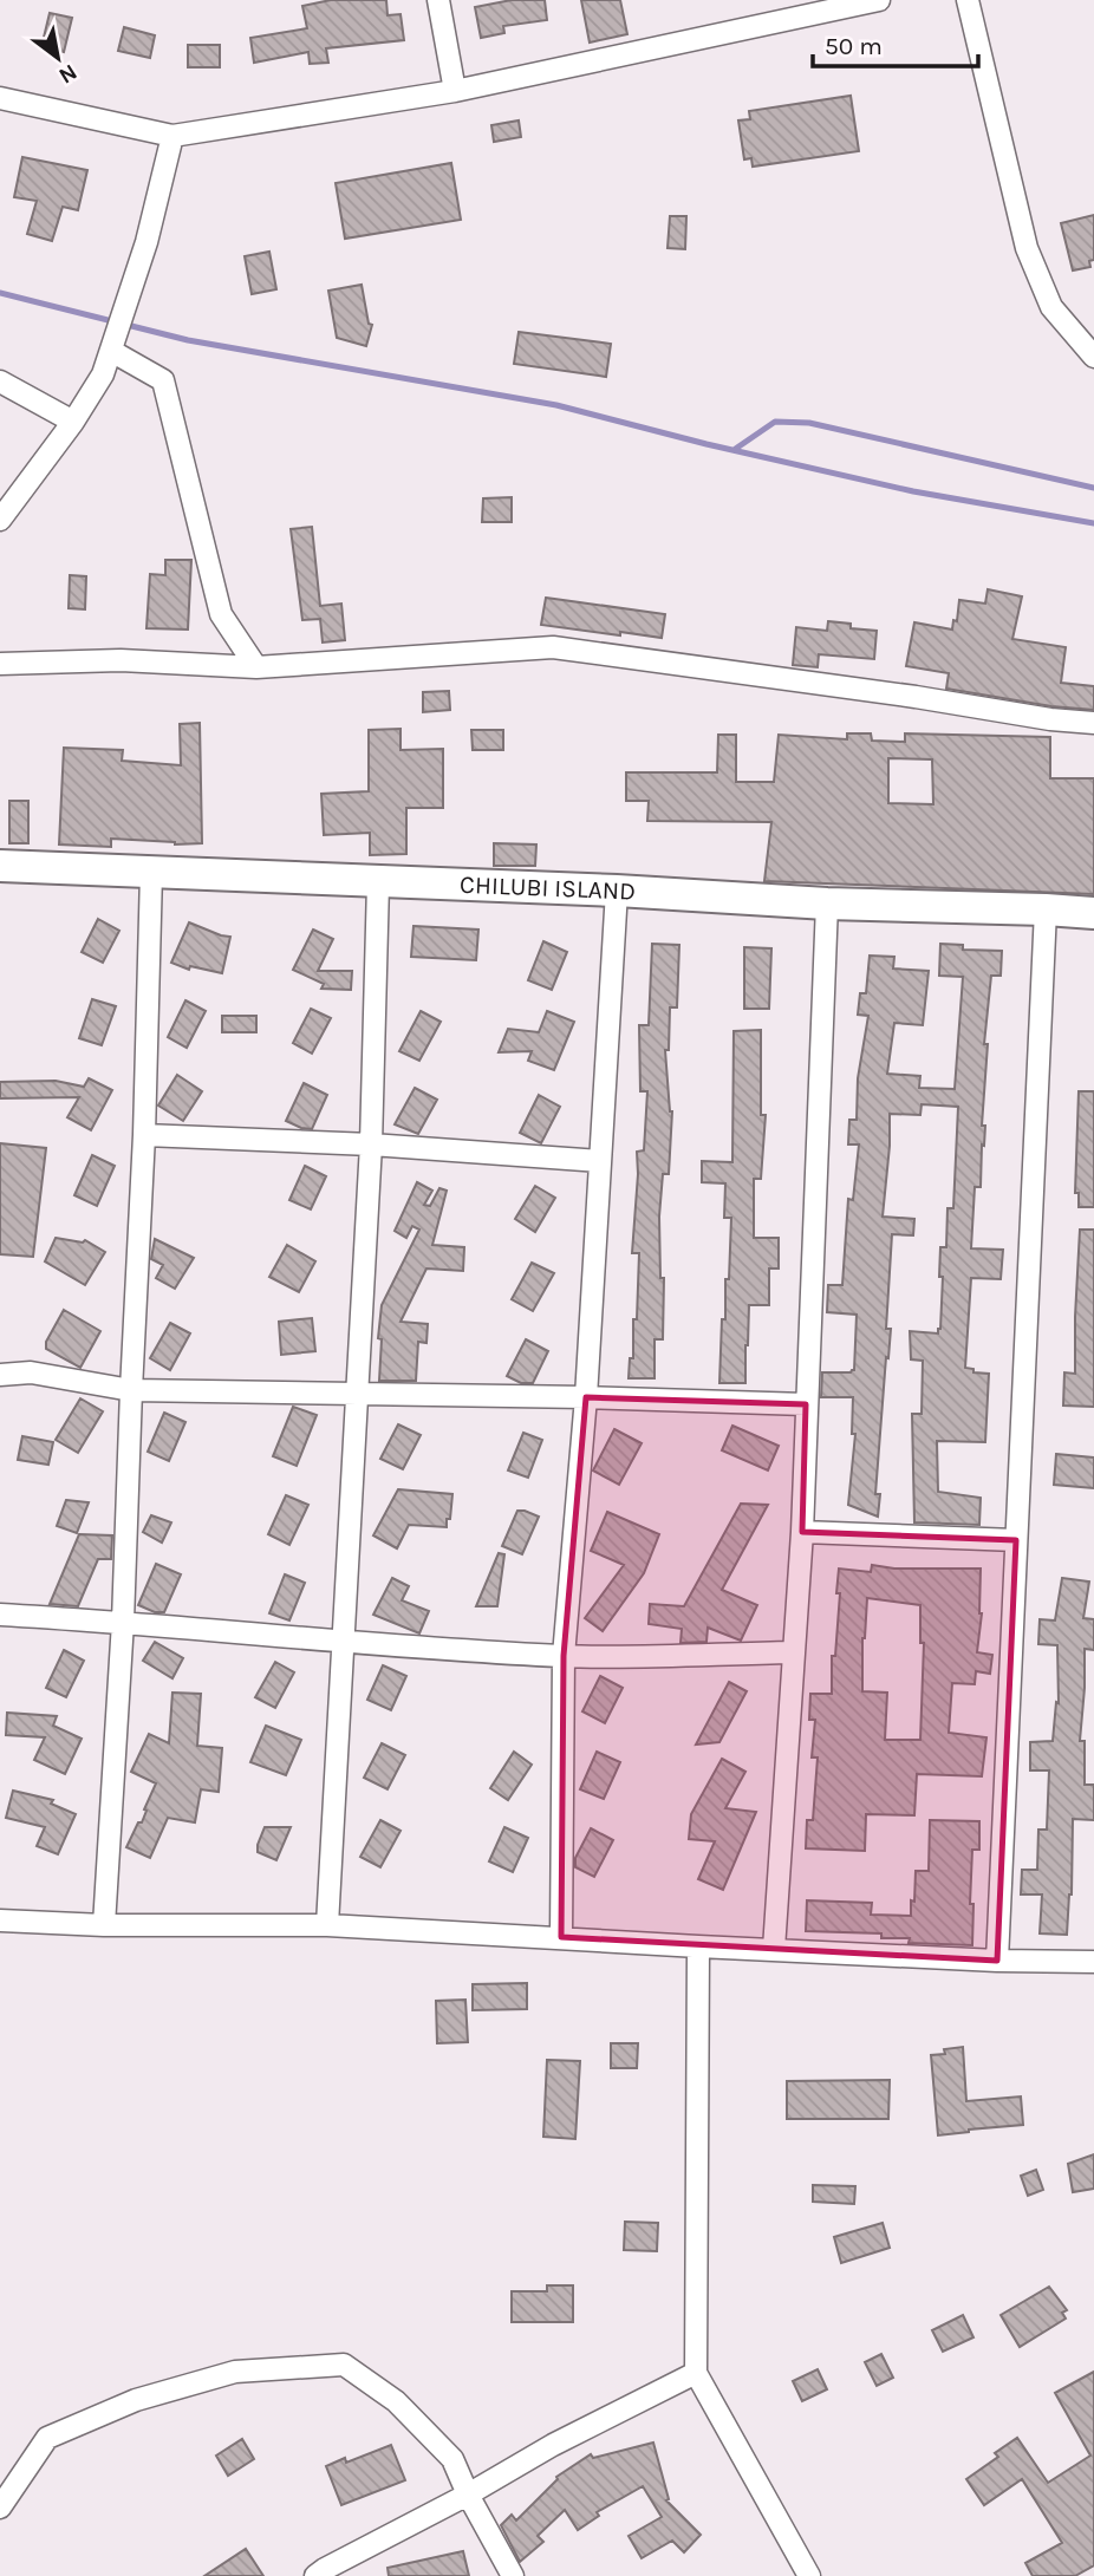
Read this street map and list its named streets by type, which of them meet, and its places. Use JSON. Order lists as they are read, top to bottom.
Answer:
{
  "streets": {
    "street": ["CHILUBI ISLAND"]
  },
  "scale_bar": "50 m",
  "north": "bottom right"
}
